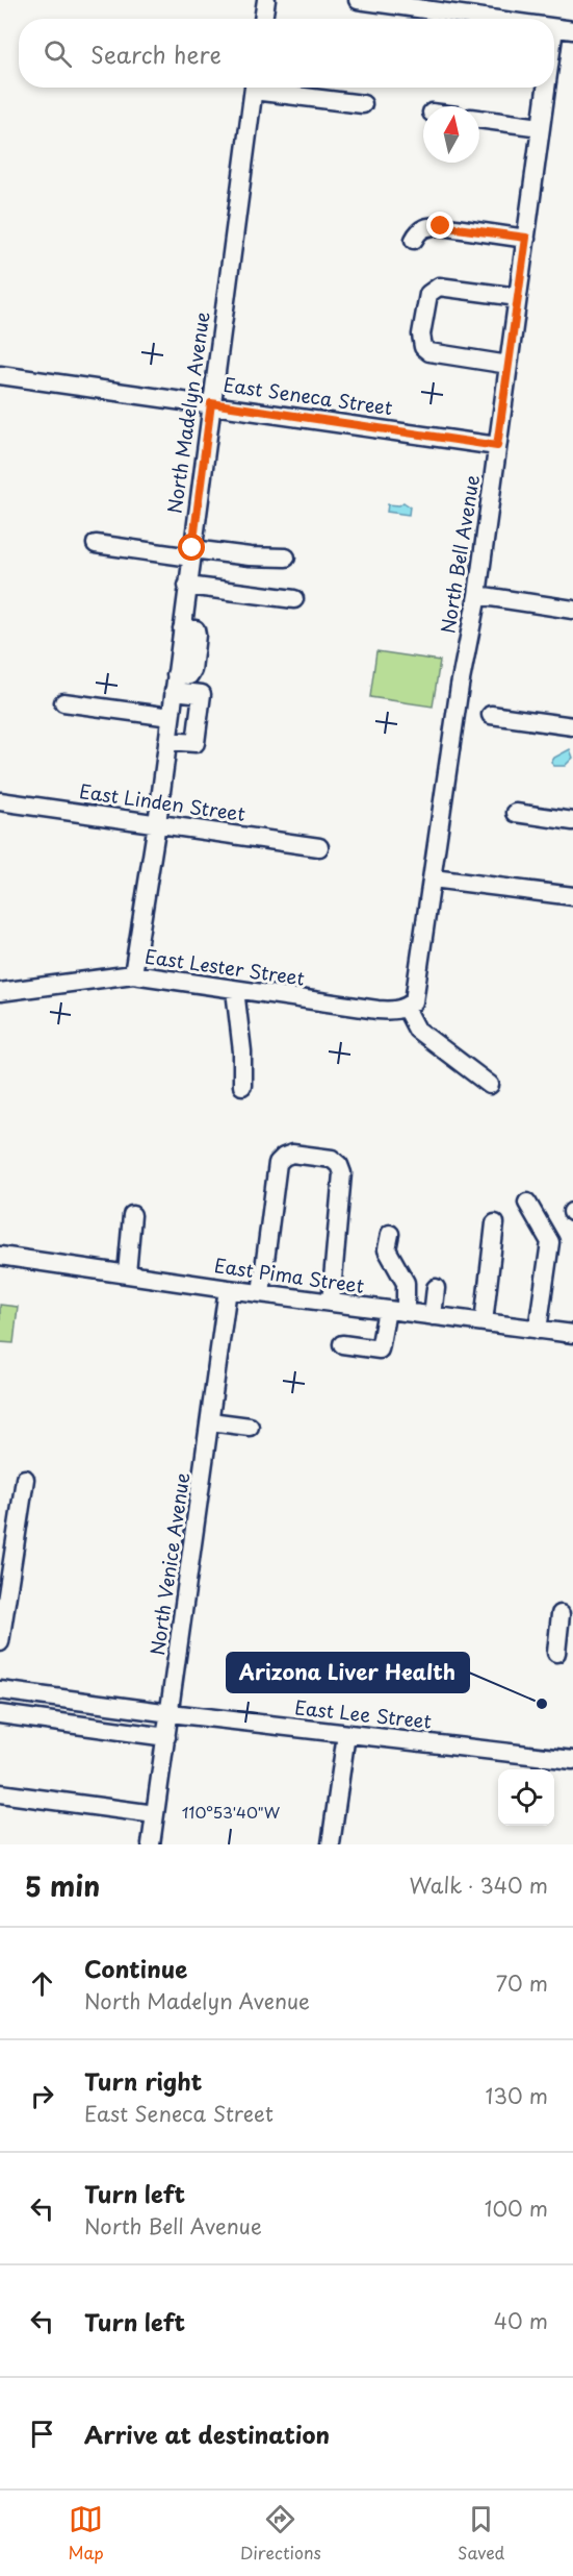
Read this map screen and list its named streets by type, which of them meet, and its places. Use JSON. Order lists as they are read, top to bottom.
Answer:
{
  "streets": {
    "street": [
      "East Seneca Street",
      "North Madelyn Avenue",
      "North Bell Avenue",
      "East Linden Street",
      "East Lester Street",
      "East Pima Street",
      "North Venice Avenue",
      "East Lee Street"
    ]
  },
  "crossings": [
    ["East Seneca Street", "North Madelyn Avenue"],
    ["East Seneca Street", "North Bell Avenue"],
    ["North Madelyn Avenue", "East Linden Street"],
    ["North Madelyn Avenue", "East Lester Street"],
    ["North Bell Avenue", "East Lester Street"],
    ["East Pima Street", "North Venice Avenue"],
    ["North Venice Avenue", "East Lee Street"]
  ],
  "places": ["Arizona Liver Health"],
  "north": "top",
  "page": {
    "search": "Search here",
    "heading": ["5 min", "Walk · 340 m"],
    "list": [
      ["Continue", "North Madelyn Avenue", "70 m"],
      ["Turn right", "East Seneca Street", "130 m"],
      ["Turn left", "North Bell Avenue", "100 m"],
      ["Turn left", "40 m"],
      "Arrive at destination"
    ],
    "nav": ["Map", "Directions", "Saved"]
  },
  "coordinates": ["110°53'40\"W"]
}
